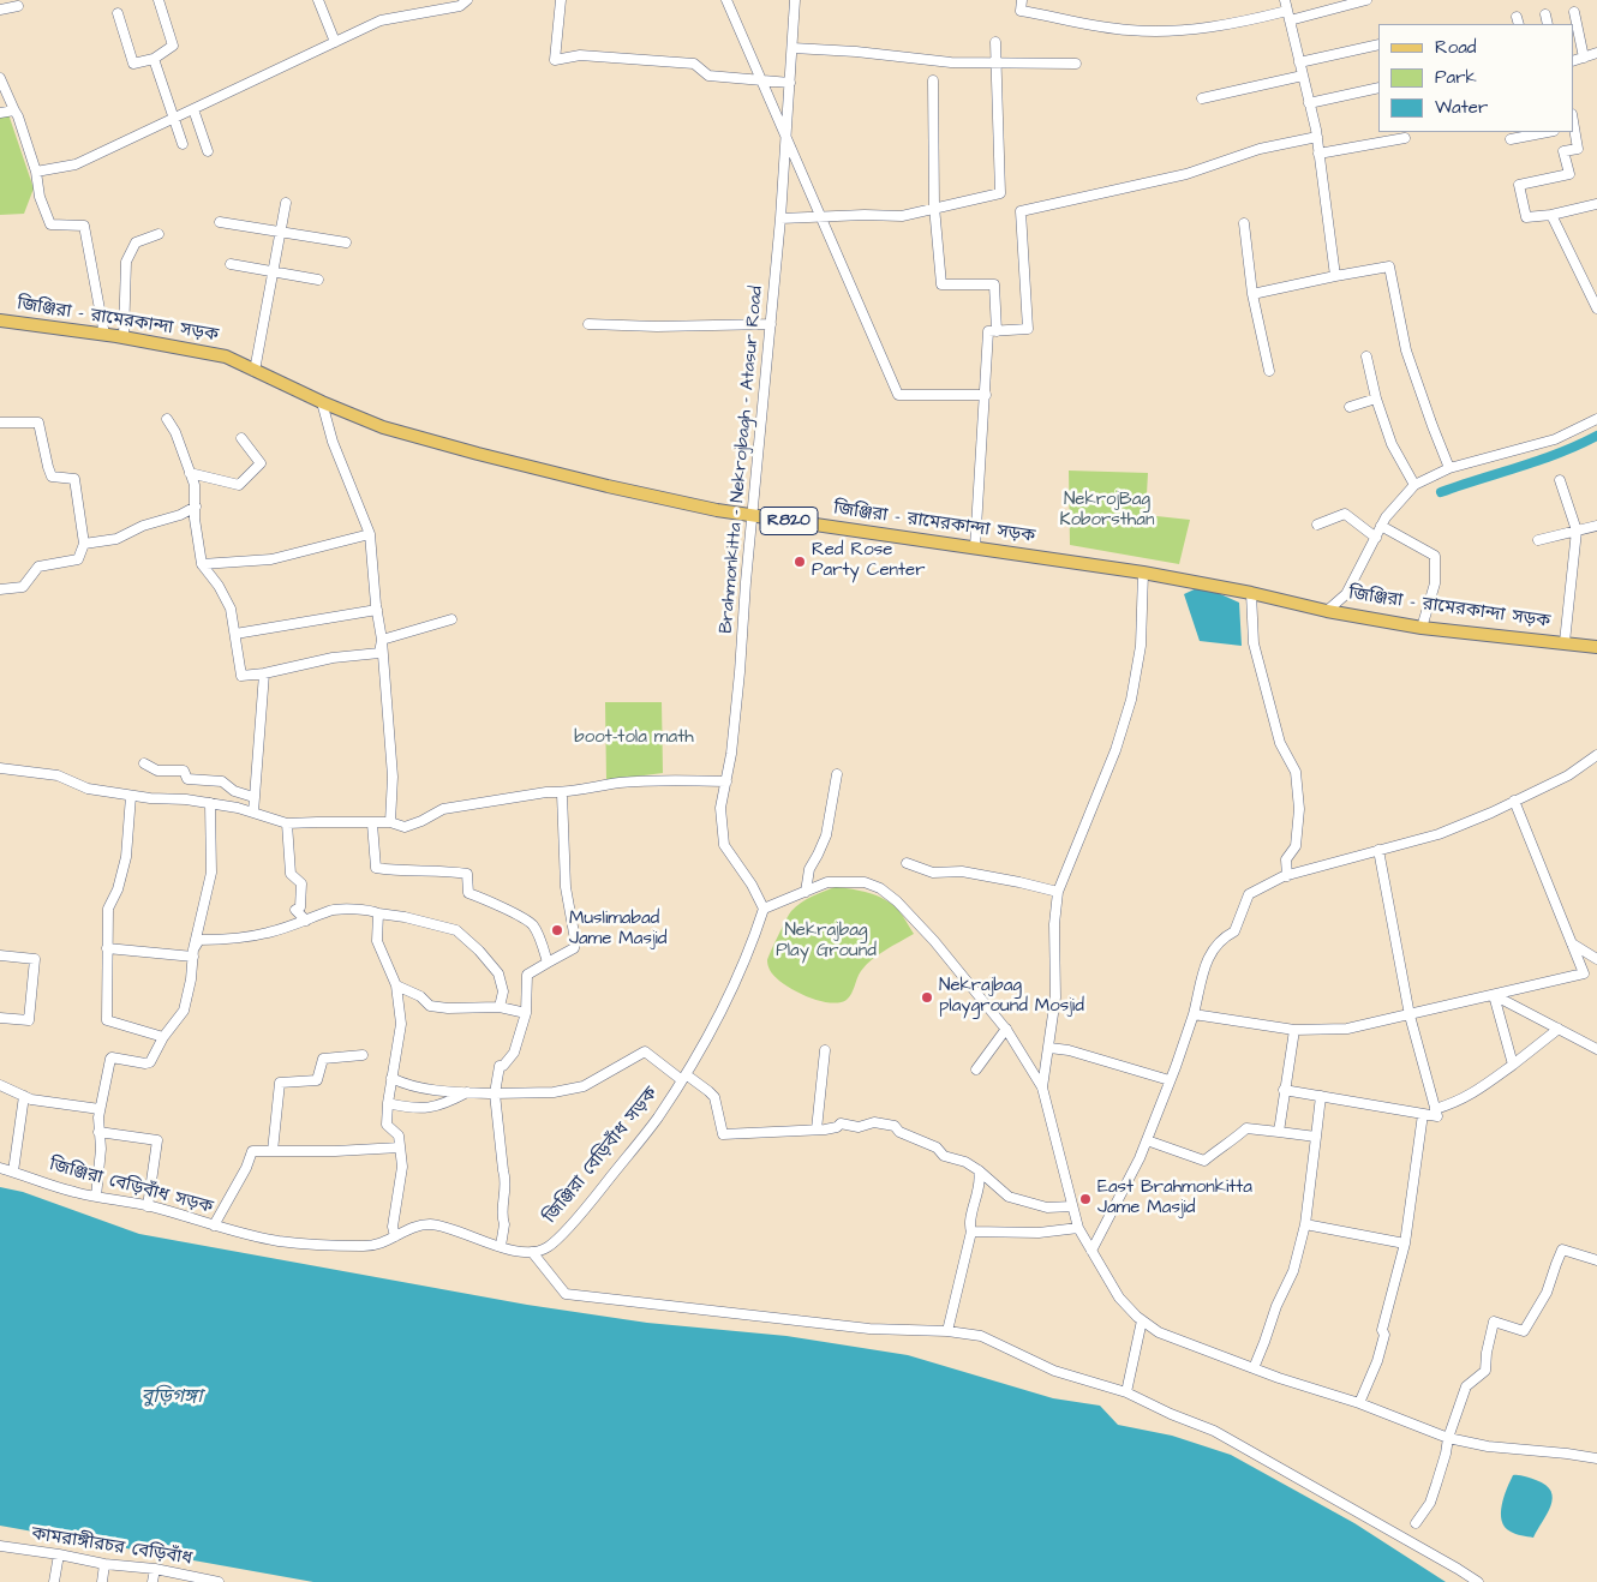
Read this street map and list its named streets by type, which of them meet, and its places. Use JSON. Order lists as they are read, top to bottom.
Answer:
{
  "streets": {
    "main road": ["জিঞ্জিরা - রামেরকান্দা সড়ক", "R820"],
    "street": ["Brahmonkitta - Nekrojbagh - Atasur Road", "জিঞ্জিরা বেড়িবাঁধ সড়ক", "কামরাঙ্গীরচর বেড়িবাঁধ"]
  },
  "crossings": [
    ["জিঞ্জিরা - রামেরকান্দা সড়ক", "Brahmonkitta - Nekrojbagh - Atasur Road"],
    ["Brahmonkitta - Nekrojbagh - Atasur Road", "জিঞ্জিরা বেড়িবাঁধ সড়ক"]
  ],
  "water": ["বুড়িগঙ্গা"],
  "parks": ["NekrojBag Koborsthan", "boot-tola math", "Nekrajbag Play Ground"],
  "places": [
    "Red Rose Party Center",
    "Muslimabad Jame Masjid",
    "Nekrajbag playground Mosjid",
    "East Brahmonkitta Jame Masjid"
  ],
  "legend": ["Road", "Park", "Water"]
}
